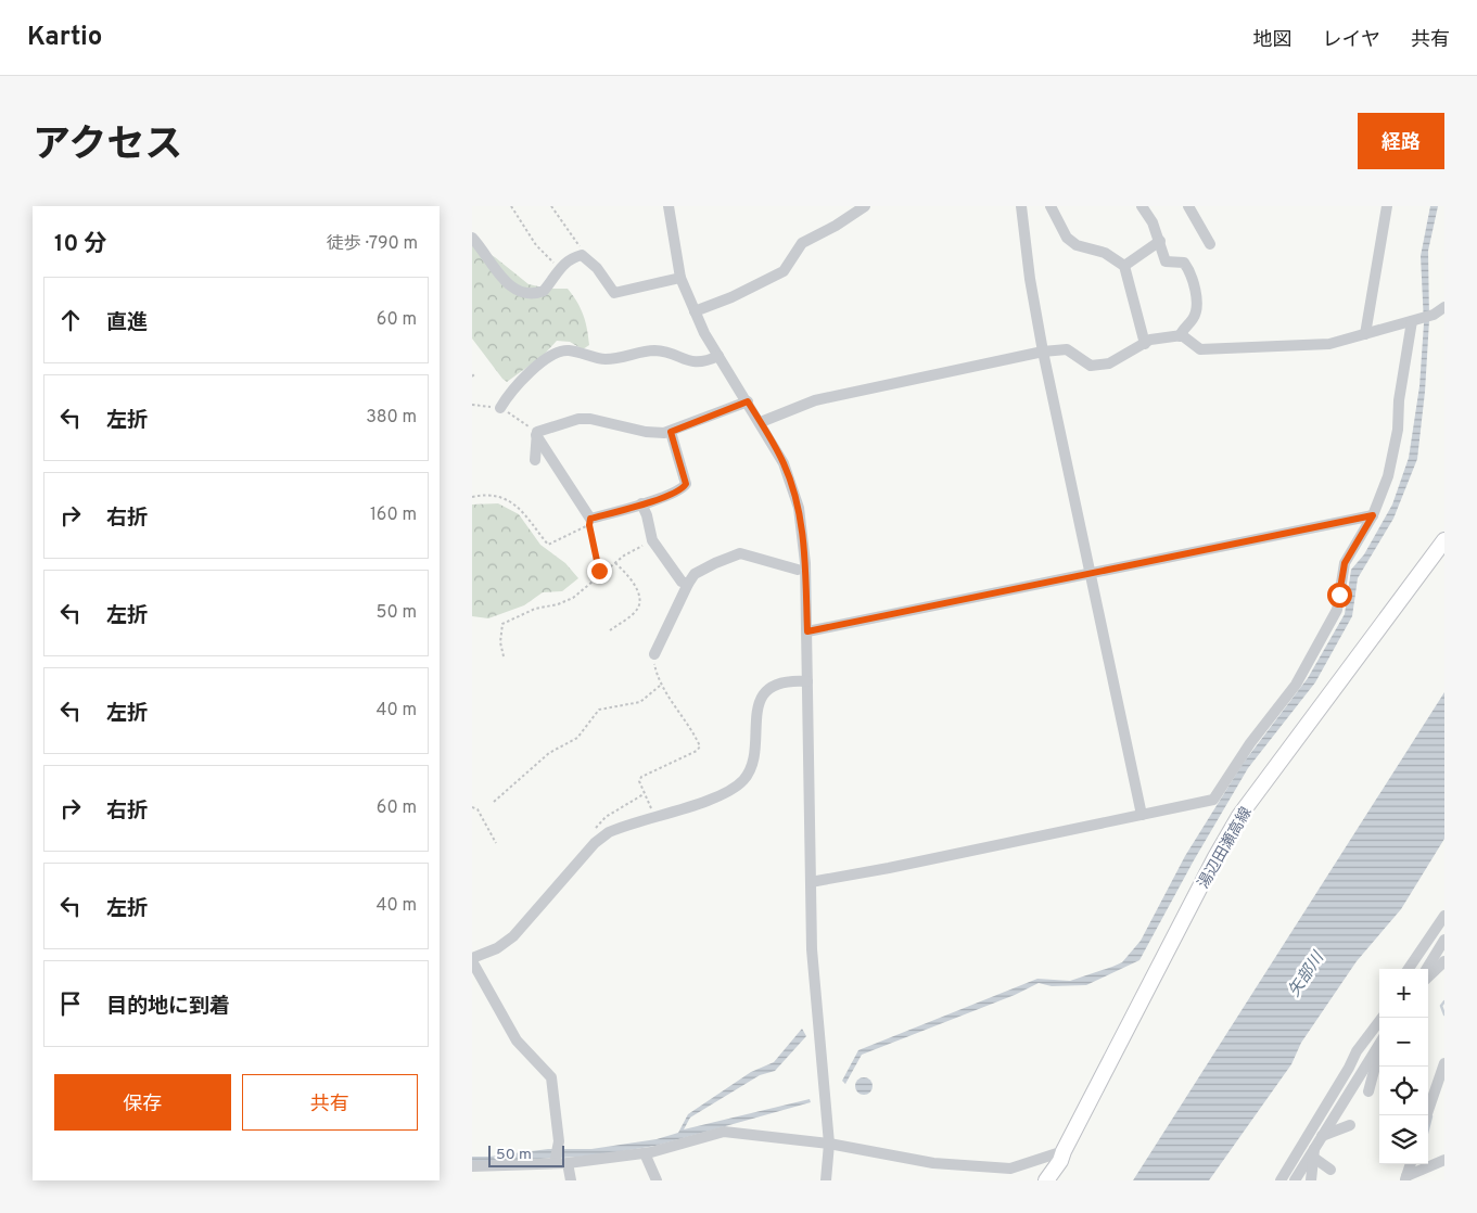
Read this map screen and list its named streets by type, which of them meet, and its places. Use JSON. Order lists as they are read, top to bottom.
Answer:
{
  "streets": {
    "main road": ["湯辺田瀬高線"]
  },
  "water": ["矢部川"],
  "scale_bar": "50 m",
  "page": {
    "header": "Kartio",
    "nav": ["地図", "レイヤ", "共有"],
    "title": "アクセス",
    "buttons": [
      "経路",
      ["保存", "共有"]
    ],
    "heading": ["10 分", "徒歩 · 790 m"],
    "list": [
      ["直進", "60 m"],
      ["左折", "380 m"],
      ["右折", "160 m"],
      ["左折", "50 m"],
      ["左折", "40 m"],
      ["右折", "60 m"],
      ["左折", "40 m"],
      "目的地に到着"
    ],
    "map_buttons": ["+", "−"],
    "scale": "50 m"
  }
}
